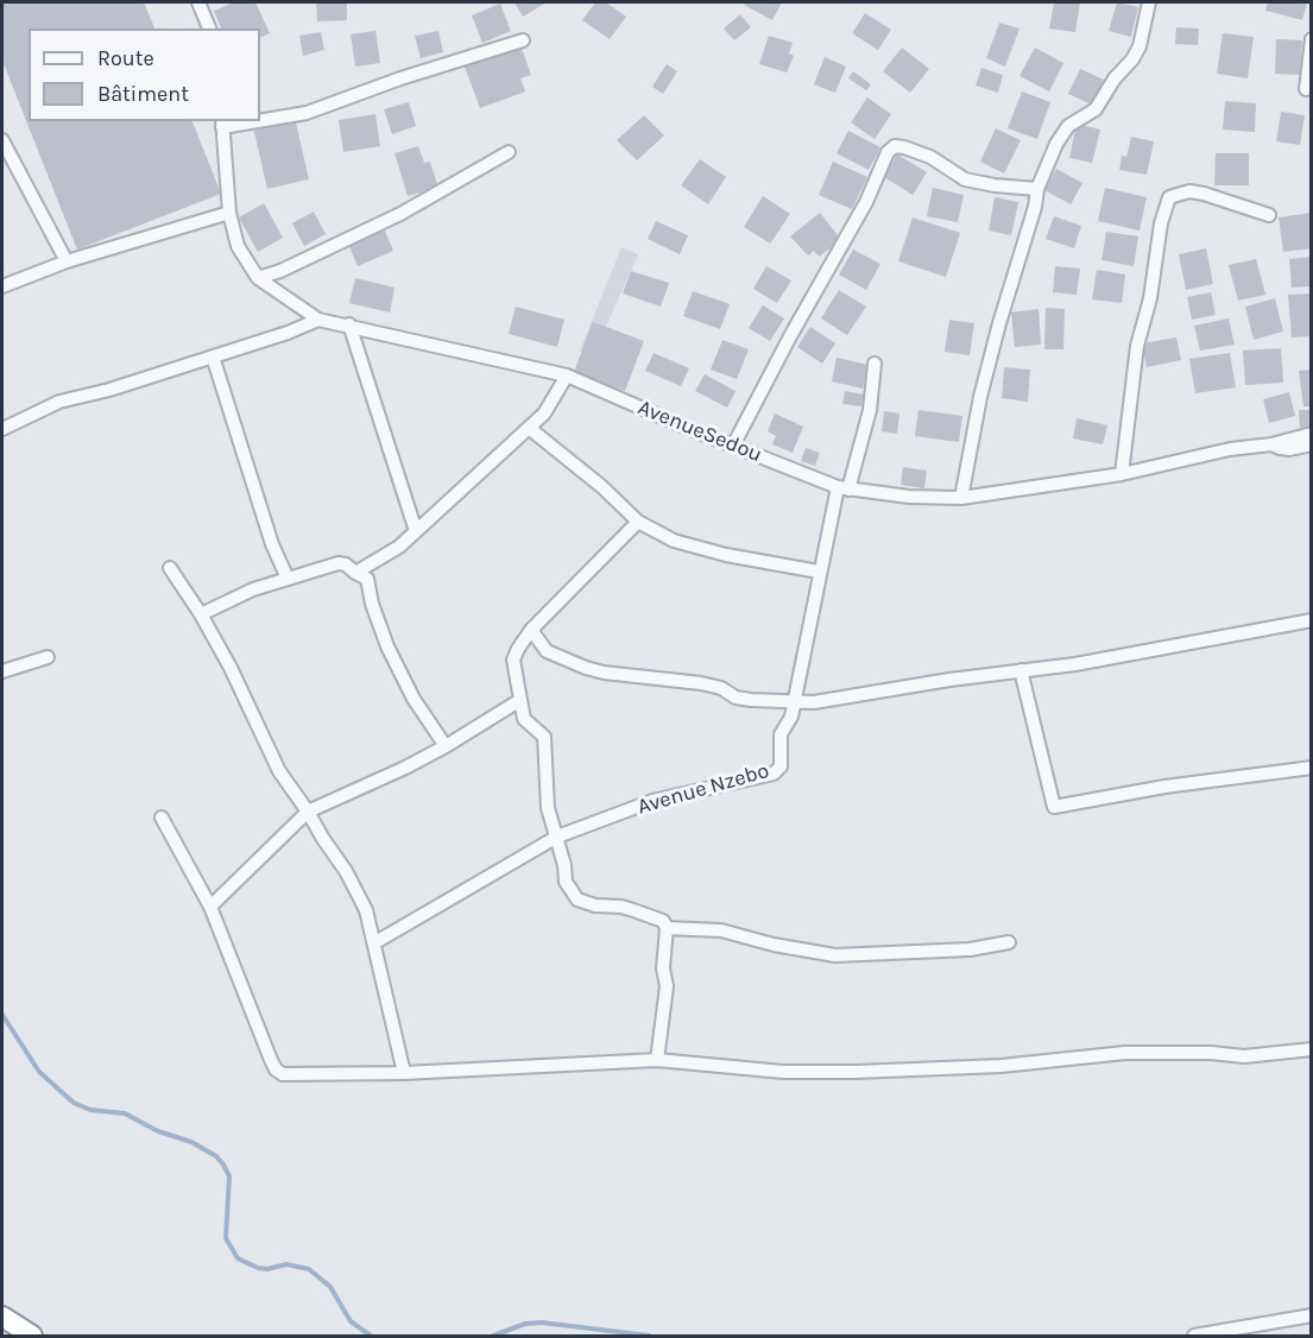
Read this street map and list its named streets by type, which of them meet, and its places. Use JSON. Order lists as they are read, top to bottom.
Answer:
{
  "streets": {
    "street": ["AvenueSedou", "Avenue Nzebo"]
  },
  "crossings": [
    ["AvenueSedou", "Avenue Nzebo"]
  ],
  "legend": ["Route", "Bâtiment"]
}
